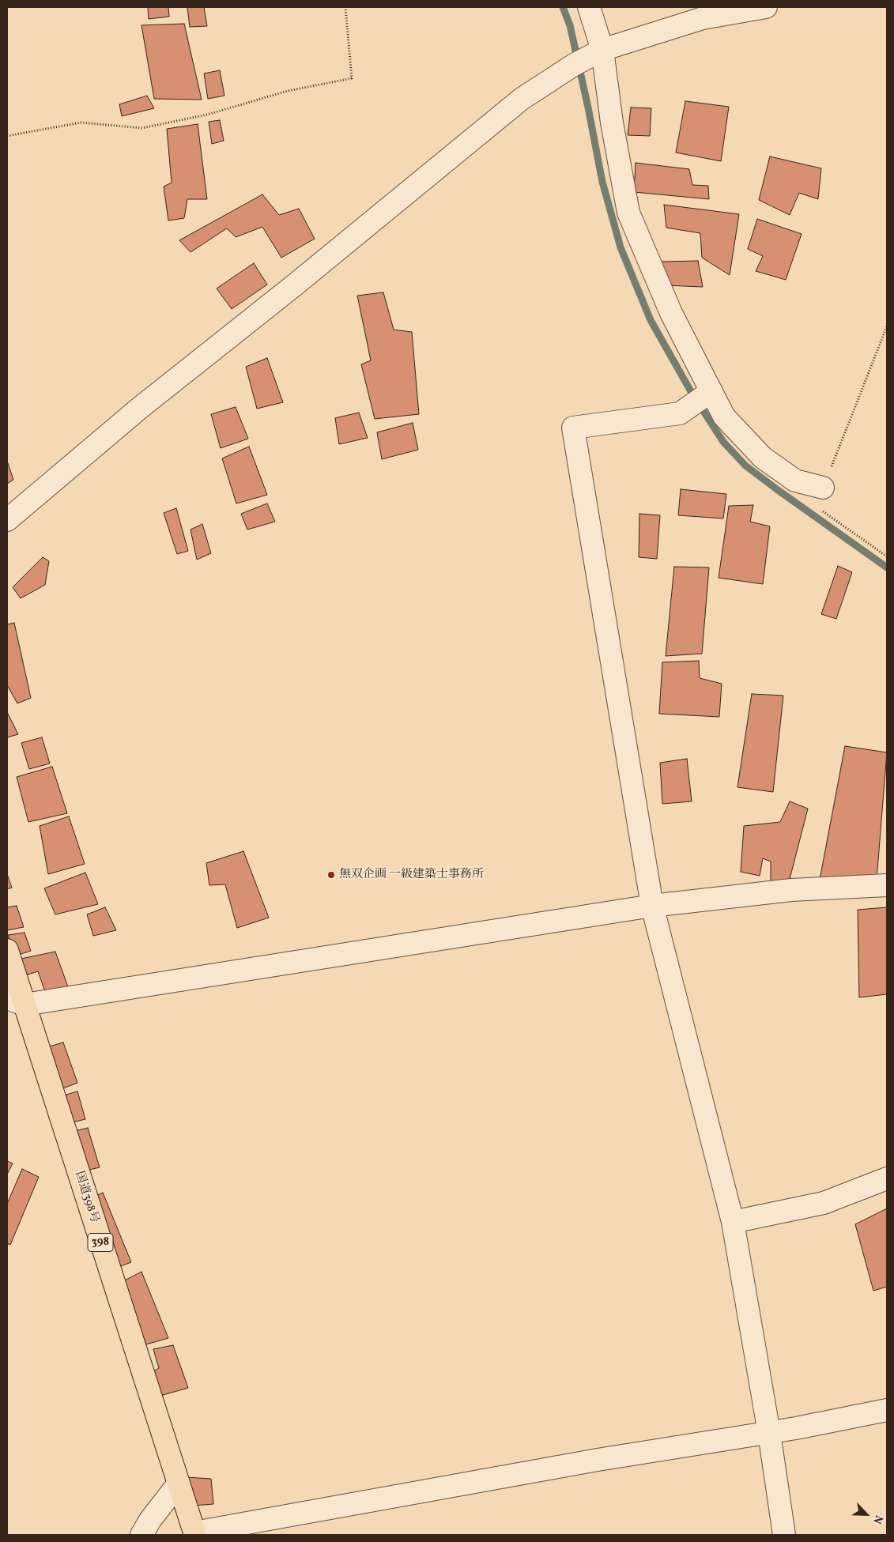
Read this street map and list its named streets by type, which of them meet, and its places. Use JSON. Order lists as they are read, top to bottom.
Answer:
{
  "streets": {
    "highway": ["国道398号", "398"]
  },
  "places": ["無双企画 一級建築士事務所"],
  "north": "bottom right"
}
